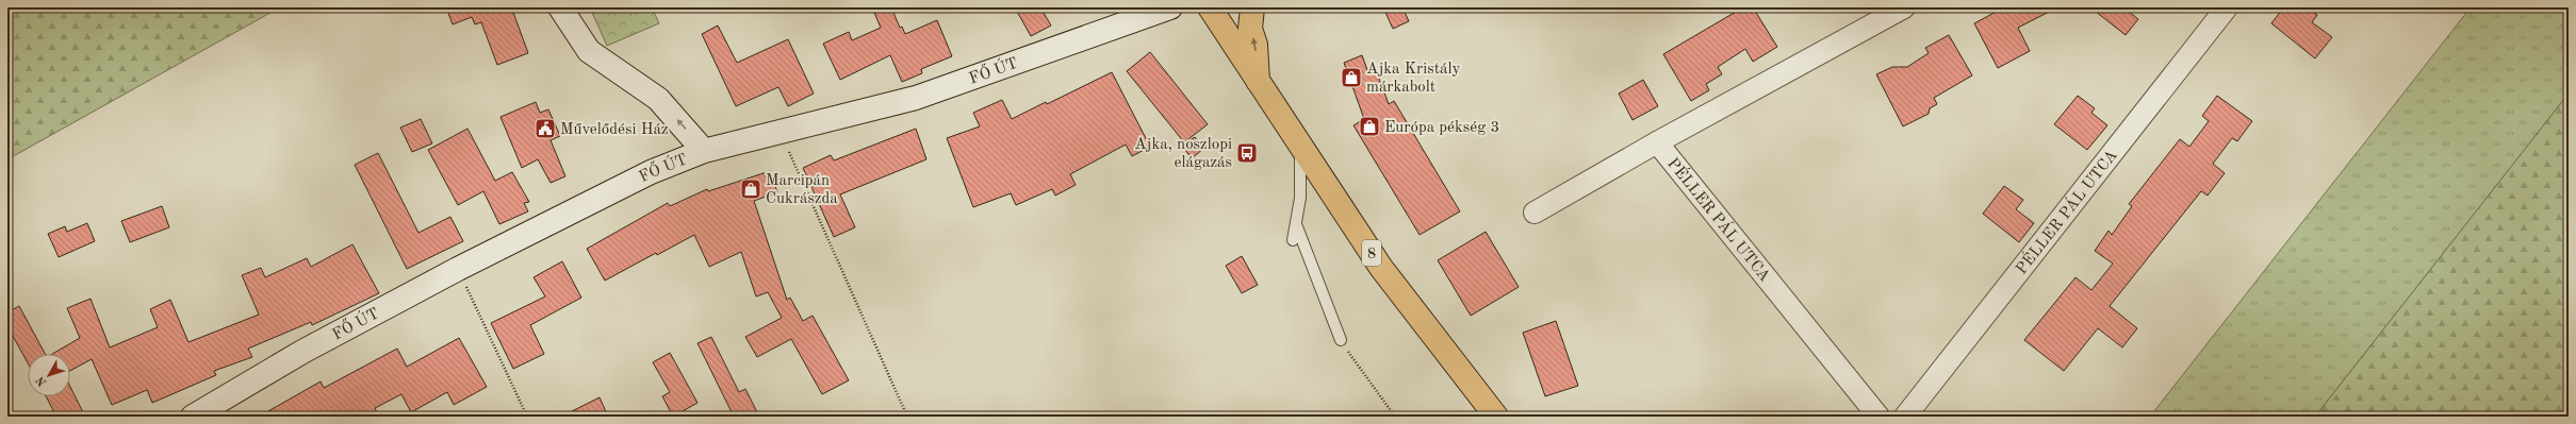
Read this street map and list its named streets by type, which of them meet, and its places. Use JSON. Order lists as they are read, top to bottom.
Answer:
{
  "streets": {
    "main road": ["FŐ ÚT", "8"],
    "street": ["PÉLLER PÁL UTCA"]
  },
  "places": {
    "shop": ["Ajka Kristály márkabolt", "Európa pékség 3", "Marcipán Cukrászda"],
    "public building": ["Művelődési Ház"],
    "bus stop": ["Ajka, noszlopi elágazás"]
  },
  "north": "bottom left"
}
